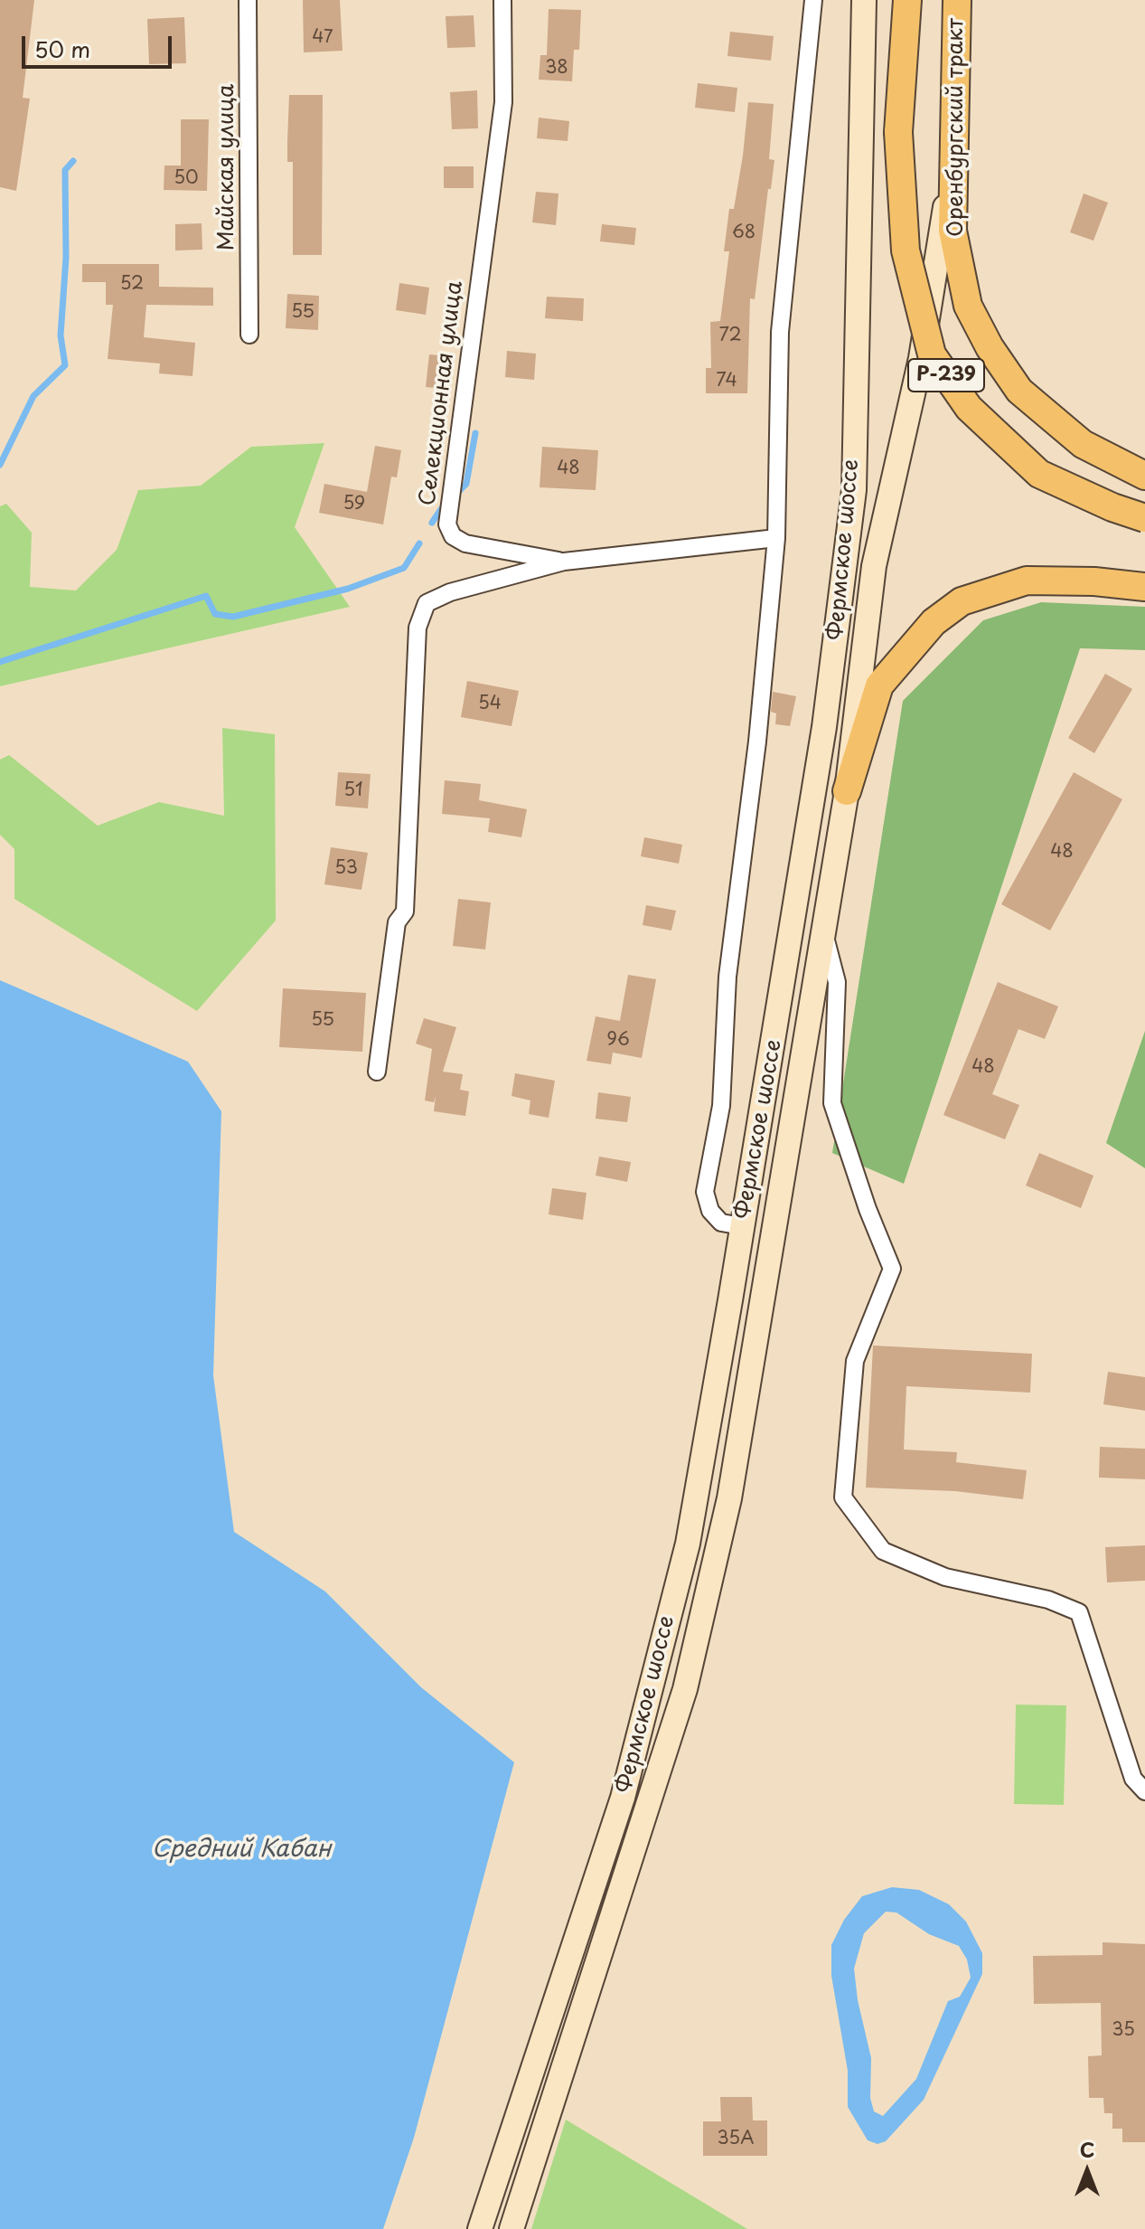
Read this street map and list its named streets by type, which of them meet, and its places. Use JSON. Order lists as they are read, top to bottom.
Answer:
{
  "streets": {
    "main road": ["Оренбургский тракт", "Р-239", "Фермское шоссе"],
    "street": ["Майская улица", "Селекционная улица"]
  },
  "crossings": [
    ["Оренбургский тракт", "Фермское шоссе"]
  ],
  "water": ["Средний Кабан"],
  "house_numbers": [
    "47",
    "38",
    "50",
    "68",
    "52",
    "55",
    "72",
    "74",
    "48",
    "59",
    "54",
    "51",
    "48",
    "53",
    "55",
    "96",
    "48",
    "35",
    "35А"
  ],
  "scale_bar": "50 m",
  "north": "top"
}
